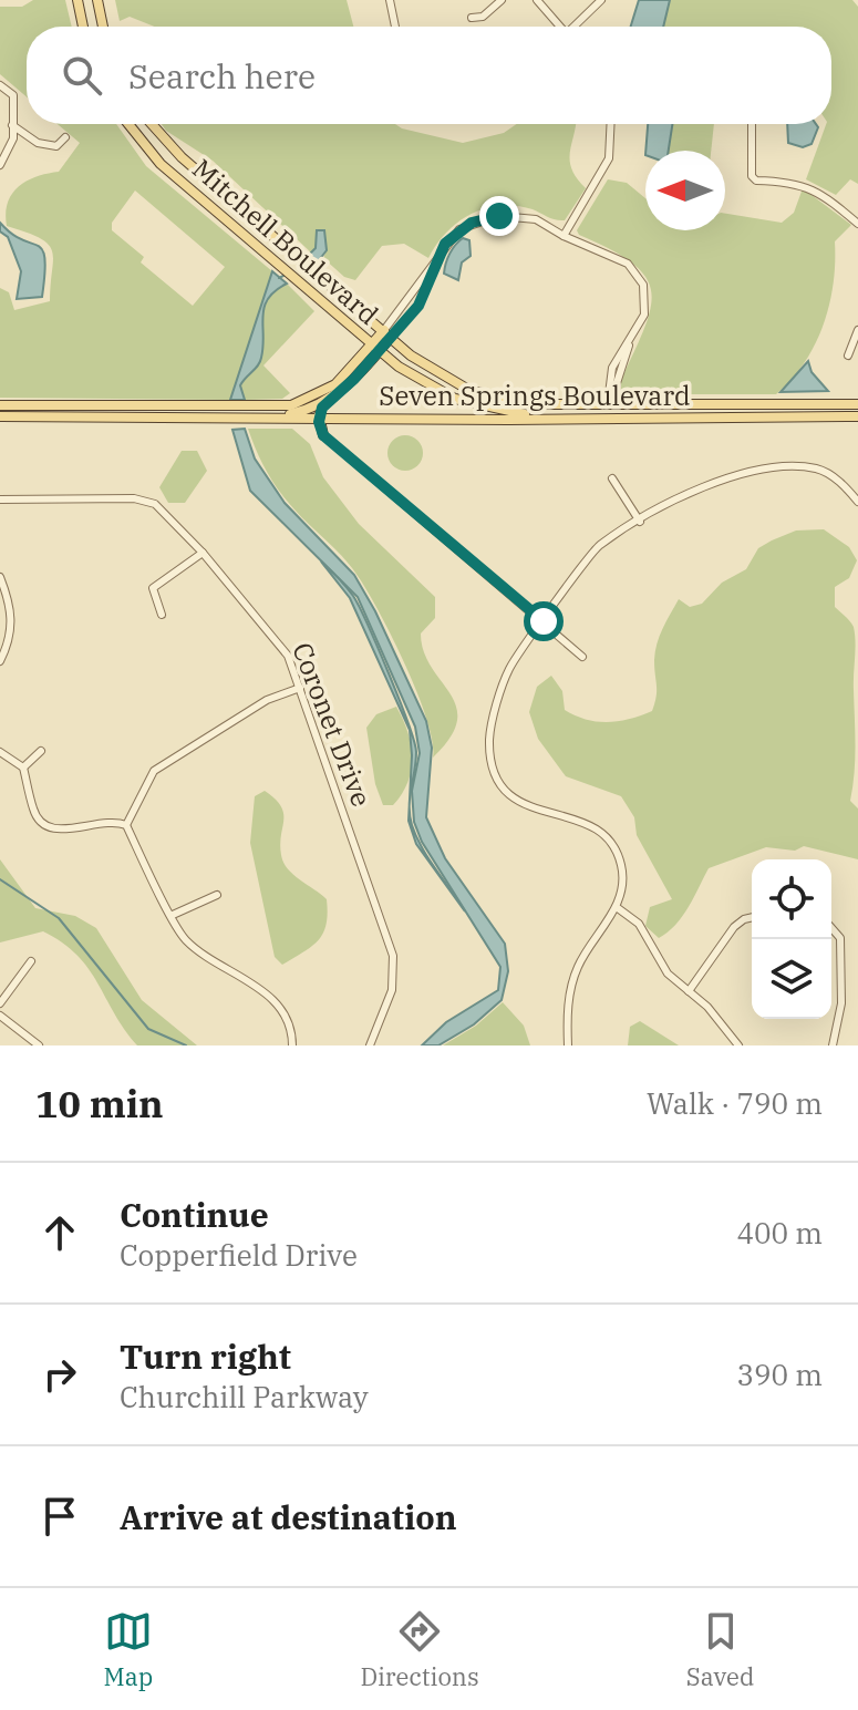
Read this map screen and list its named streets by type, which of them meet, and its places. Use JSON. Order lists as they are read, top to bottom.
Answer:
{
  "streets": {
    "main road": ["Mitchell Boulevard", "Seven Springs Boulevard"],
    "street": ["Coronet Drive"]
  },
  "crossings": [
    ["Mitchell Boulevard", "Seven Springs Boulevard"]
  ],
  "north": "left",
  "page": {
    "search": "Search here",
    "heading": ["10 min", "Walk · 790 m"],
    "list": [
      ["Continue", "Copperfield Drive", "400 m"],
      ["Turn right", "Churchill Parkway", "390 m"],
      "Arrive at destination"
    ],
    "nav": ["Map", "Directions", "Saved"]
  }
}
